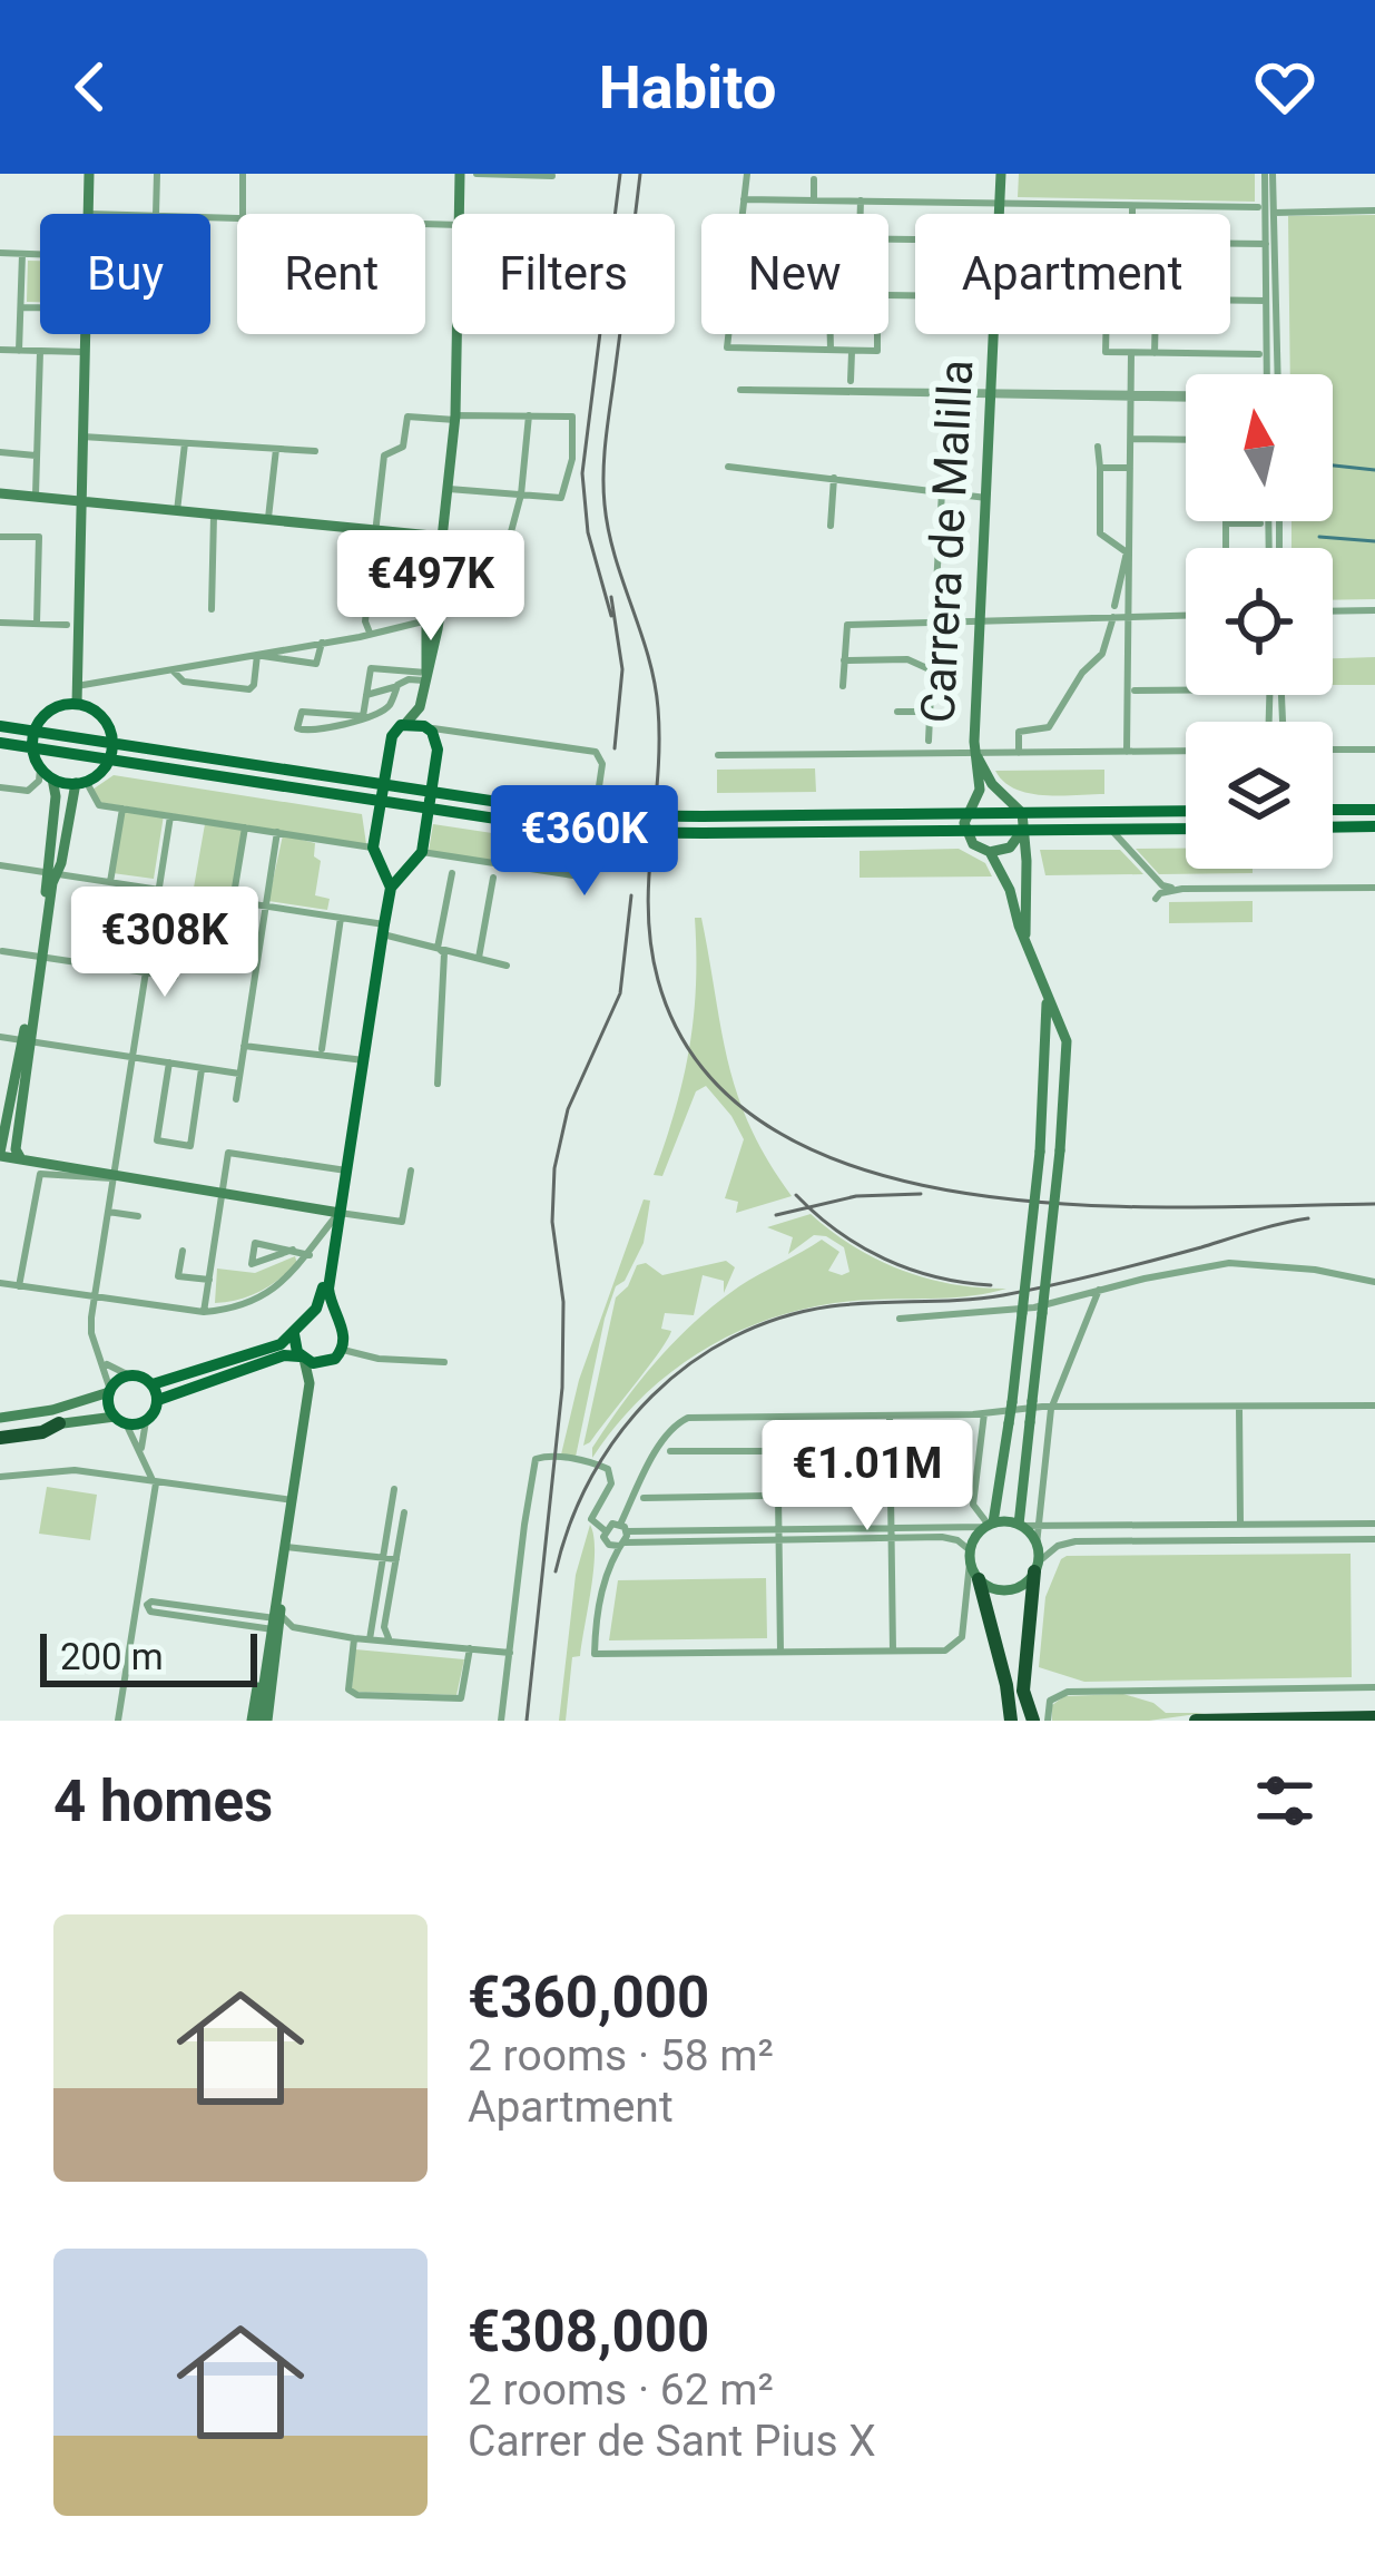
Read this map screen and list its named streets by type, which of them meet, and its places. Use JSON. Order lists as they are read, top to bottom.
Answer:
{
  "streets": {
    "street": ["Carrera de Malilla"]
  },
  "scale_bar": "200 m",
  "north": "top",
  "page": {
    "header": "Habito",
    "chip": [
      "Buy",
      "Rent",
      "Filters",
      "New",
      "Apartment"
    ],
    "price": [
      "€497K",
      "€360K",
      "€308K",
      "€1.01M"
    ],
    "scale": "200 m",
    "heading": "4 homes",
    "list": [
      {
        "name": "€360,000",
        "note": "2 rooms · 58 m² · Apartment"
      },
      {
        "name": "€308,000",
        "note": "2 rooms · 62 m² · Carrer de Sant Pius X"
      }
    ]
  }
}
